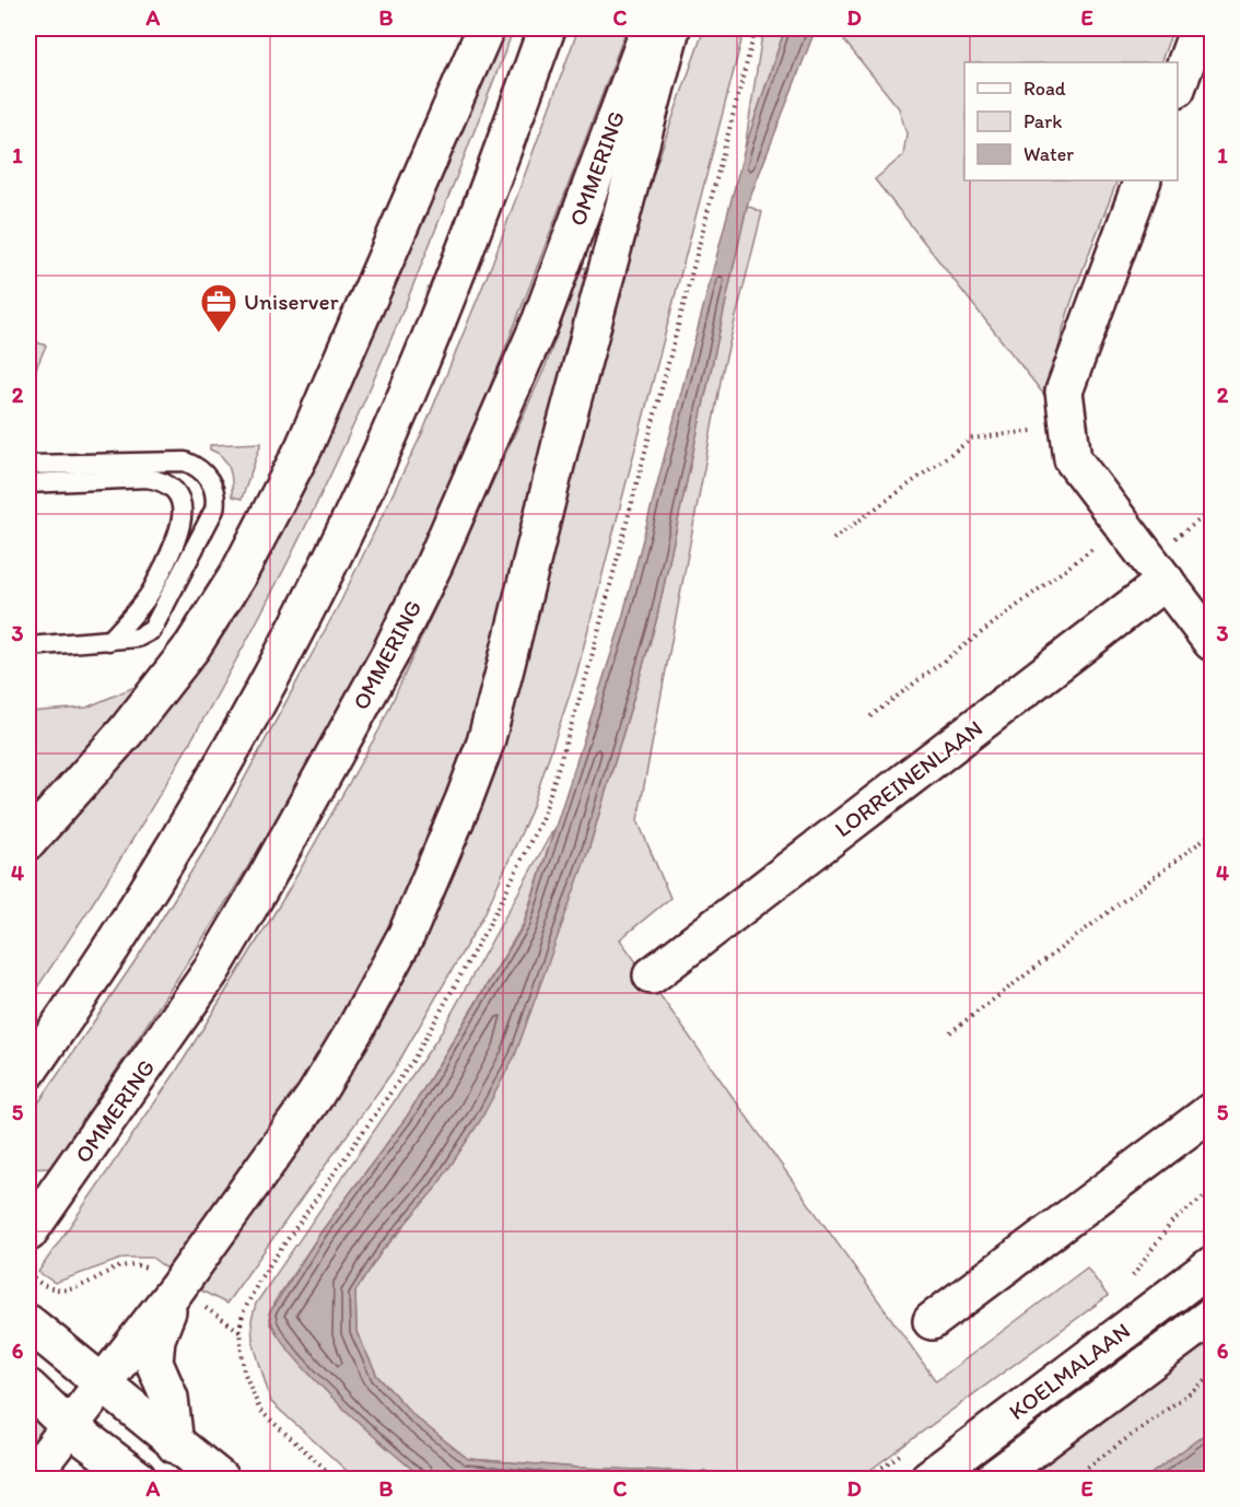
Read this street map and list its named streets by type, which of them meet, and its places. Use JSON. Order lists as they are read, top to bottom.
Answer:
{
  "streets": {
    "main road": ["OMMERING", "LORREINENLAAN", "KOELMALAAN"]
  },
  "places": {
    "office": ["Uniserver"]
  },
  "legend": ["Road", "Park", "Water"],
  "grid": {
    "columns": [
      "A",
      "B",
      "C",
      "D",
      "E"
    ],
    "rows": [
      "1",
      "2",
      "3",
      "4",
      "5",
      "6"
    ]
  }
}
